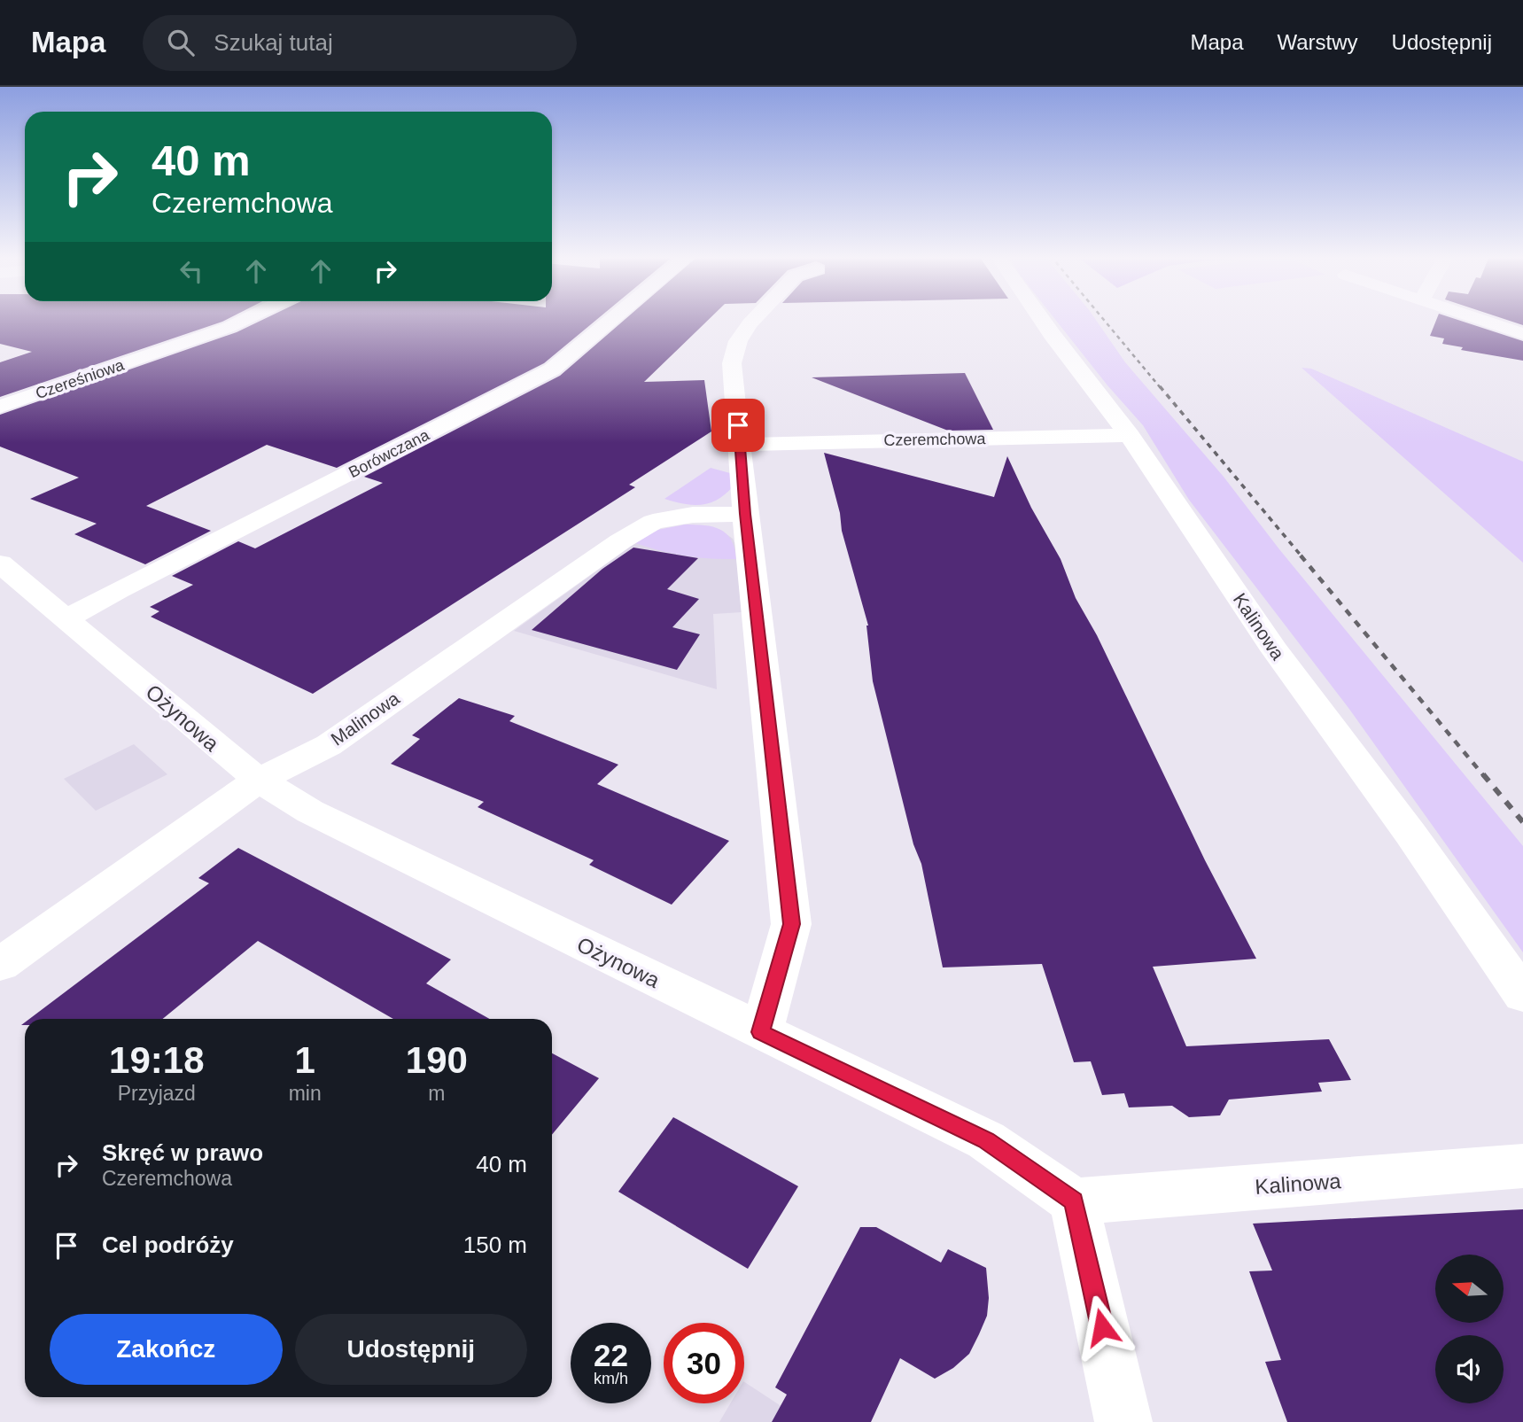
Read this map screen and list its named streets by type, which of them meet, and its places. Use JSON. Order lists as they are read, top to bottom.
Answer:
{
  "streets": {
    "street": [
      "Czereśniowa",
      "Czeremchowa",
      "Borówczana",
      "Kalinowa",
      "Ożynowa",
      "Malinowa"
    ]
  },
  "crossings": [
    ["Czeremchowa", "Kalinowa"],
    ["Borówczana", "Ożynowa"],
    ["Kalinowa", "Ożynowa"],
    ["Ożynowa", "Malinowa"]
  ],
  "north": "left",
  "page": {
    "header": "Mapa",
    "search": "Szukaj tutaj",
    "nav": ["Mapa", "Warstwy", "Udostępnij"],
    "turn": ["40 m", "Czeremchowa"],
    "eta": [
      "19:18",
      "Przyjazd",
      "1",
      "min",
      "190",
      "m"
    ],
    "list": [
      {
        "name": "Skręć w prawo",
        "note": "Czeremchowa",
        "value": "40 m"
      },
      {
        "name": "Cel podróży",
        "value": "150 m"
      }
    ],
    "buttons": ["Zakończ", "Udostępnij"],
    "speed": "22 km/h",
    "limit": "30"
  }
}
